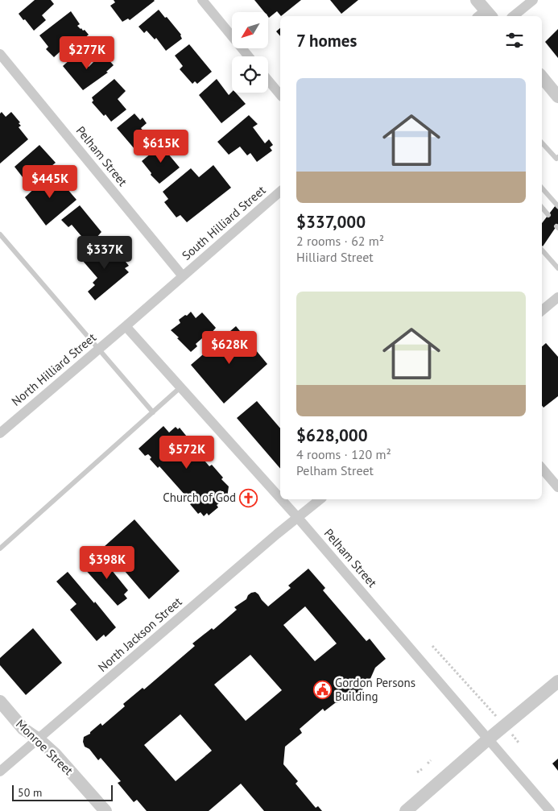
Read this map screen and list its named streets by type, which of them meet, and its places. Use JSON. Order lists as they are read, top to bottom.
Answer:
{
  "streets": {
    "street": [
      "Pelham Street",
      "South Hilliard Street",
      "North Hilliard Street",
      "North Jackson Street",
      "Monroe Street"
    ]
  },
  "crossings": [
    ["Pelham Street", "South Hilliard Street"],
    ["Pelham Street", "North Hilliard Street"],
    ["Pelham Street", "North Jackson Street"],
    ["South Hilliard Street", "North Hilliard Street"],
    ["North Jackson Street", "Monroe Street"]
  ],
  "places": {
    "church": ["Church of God"],
    "public building": ["Gordon Persons Building"]
  },
  "scale_bar": "50 m",
  "north": "bottom left",
  "page": {
    "heading": "7 homes",
    "price": [
      "$277K",
      "$615K",
      "$445K",
      "$337K",
      "$628K",
      "$572K",
      "$398K"
    ],
    "list": [
      {
        "name": "$337,000",
        "note": "2 rooms · 62 m² · Hilliard Street"
      },
      {
        "name": "$628,000",
        "note": "4 rooms · 120 m² · Pelham Street"
      }
    ],
    "scale": "50 m"
  }
}
